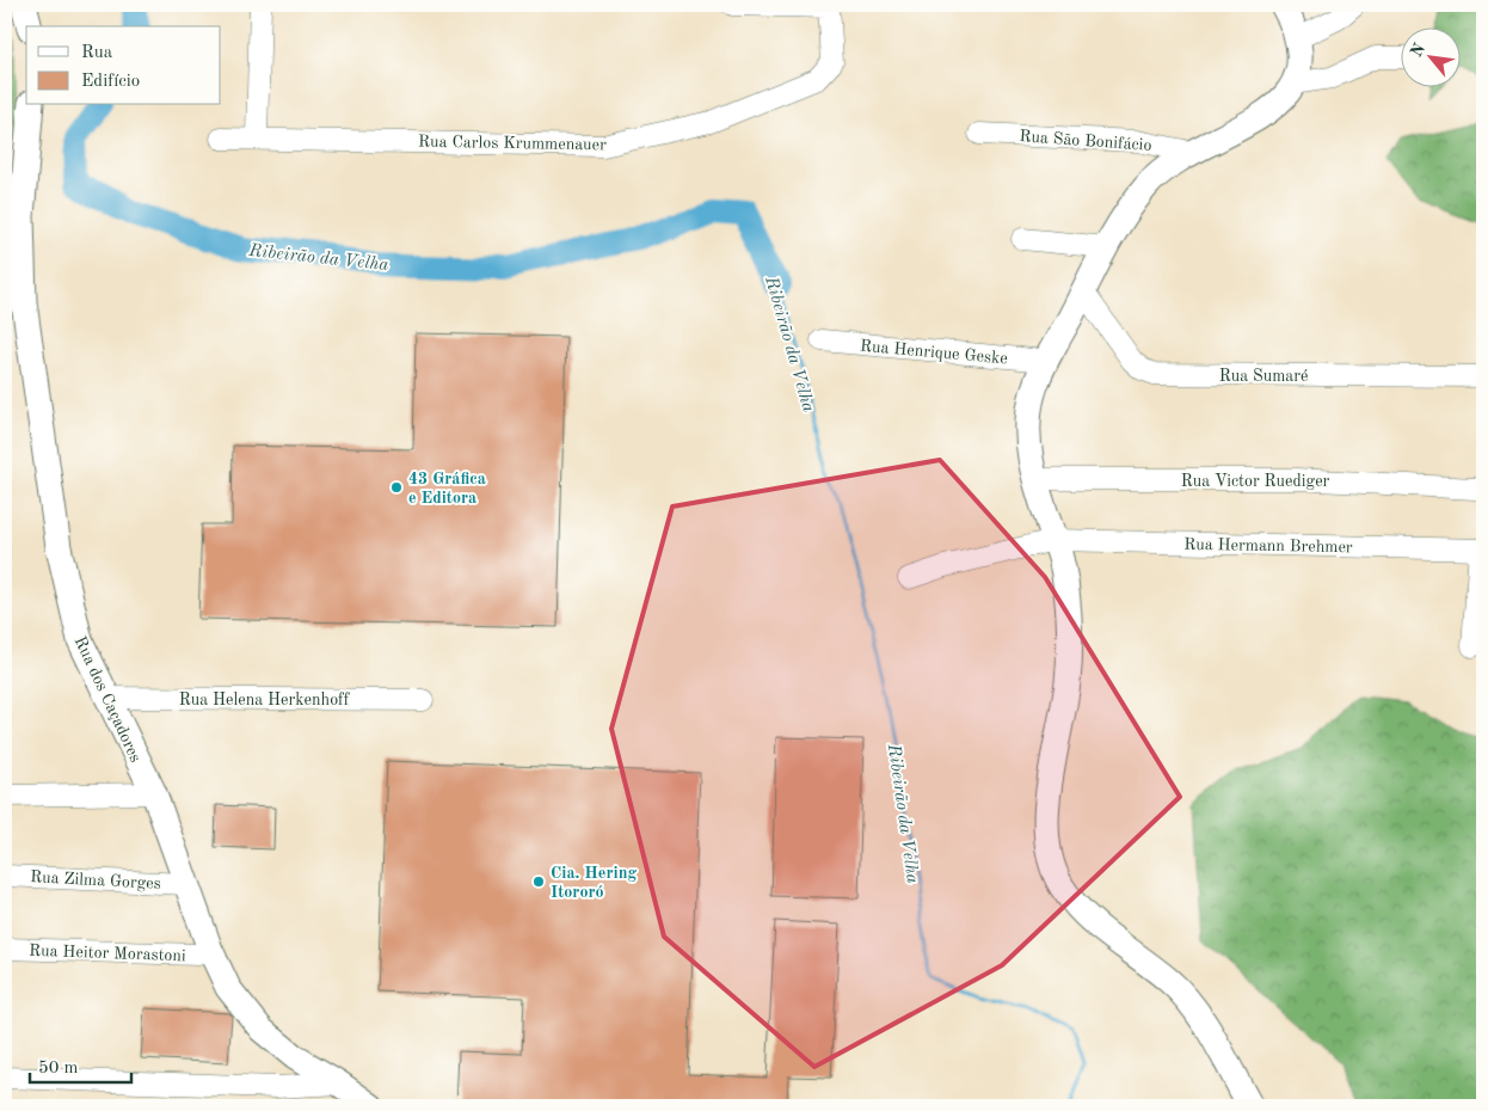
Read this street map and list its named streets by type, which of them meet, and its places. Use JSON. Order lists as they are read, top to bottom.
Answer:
{
  "streets": {
    "main road": ["Rua dos Caçadores"],
    "street": [
      "Rua São Bonifácio",
      "Rua Carlos Krummenauer",
      "Rua Henrique Geske",
      "Rua Sumaré",
      "Rua Victor Ruediger",
      "Rua Hermann Brehmer",
      "Rua Helena Herkenhoff",
      "Rua Zilma Gorges",
      "Rua Heitor Morastoni"
    ]
  },
  "crossings": [
    ["Rua dos Caçadores", "Rua Helena Herkenhoff"],
    ["Rua dos Caçadores", "Rua Zilma Gorges"],
    ["Rua dos Caçadores", "Rua Heitor Morastoni"]
  ],
  "water": ["Ribeirão da Velha"],
  "places": ["43 Gráfica e Editora", "Cia. Hering Itororó"],
  "legend": ["Rua", "Edifício"],
  "scale_bar": "50 m",
  "north": "top left"
}
